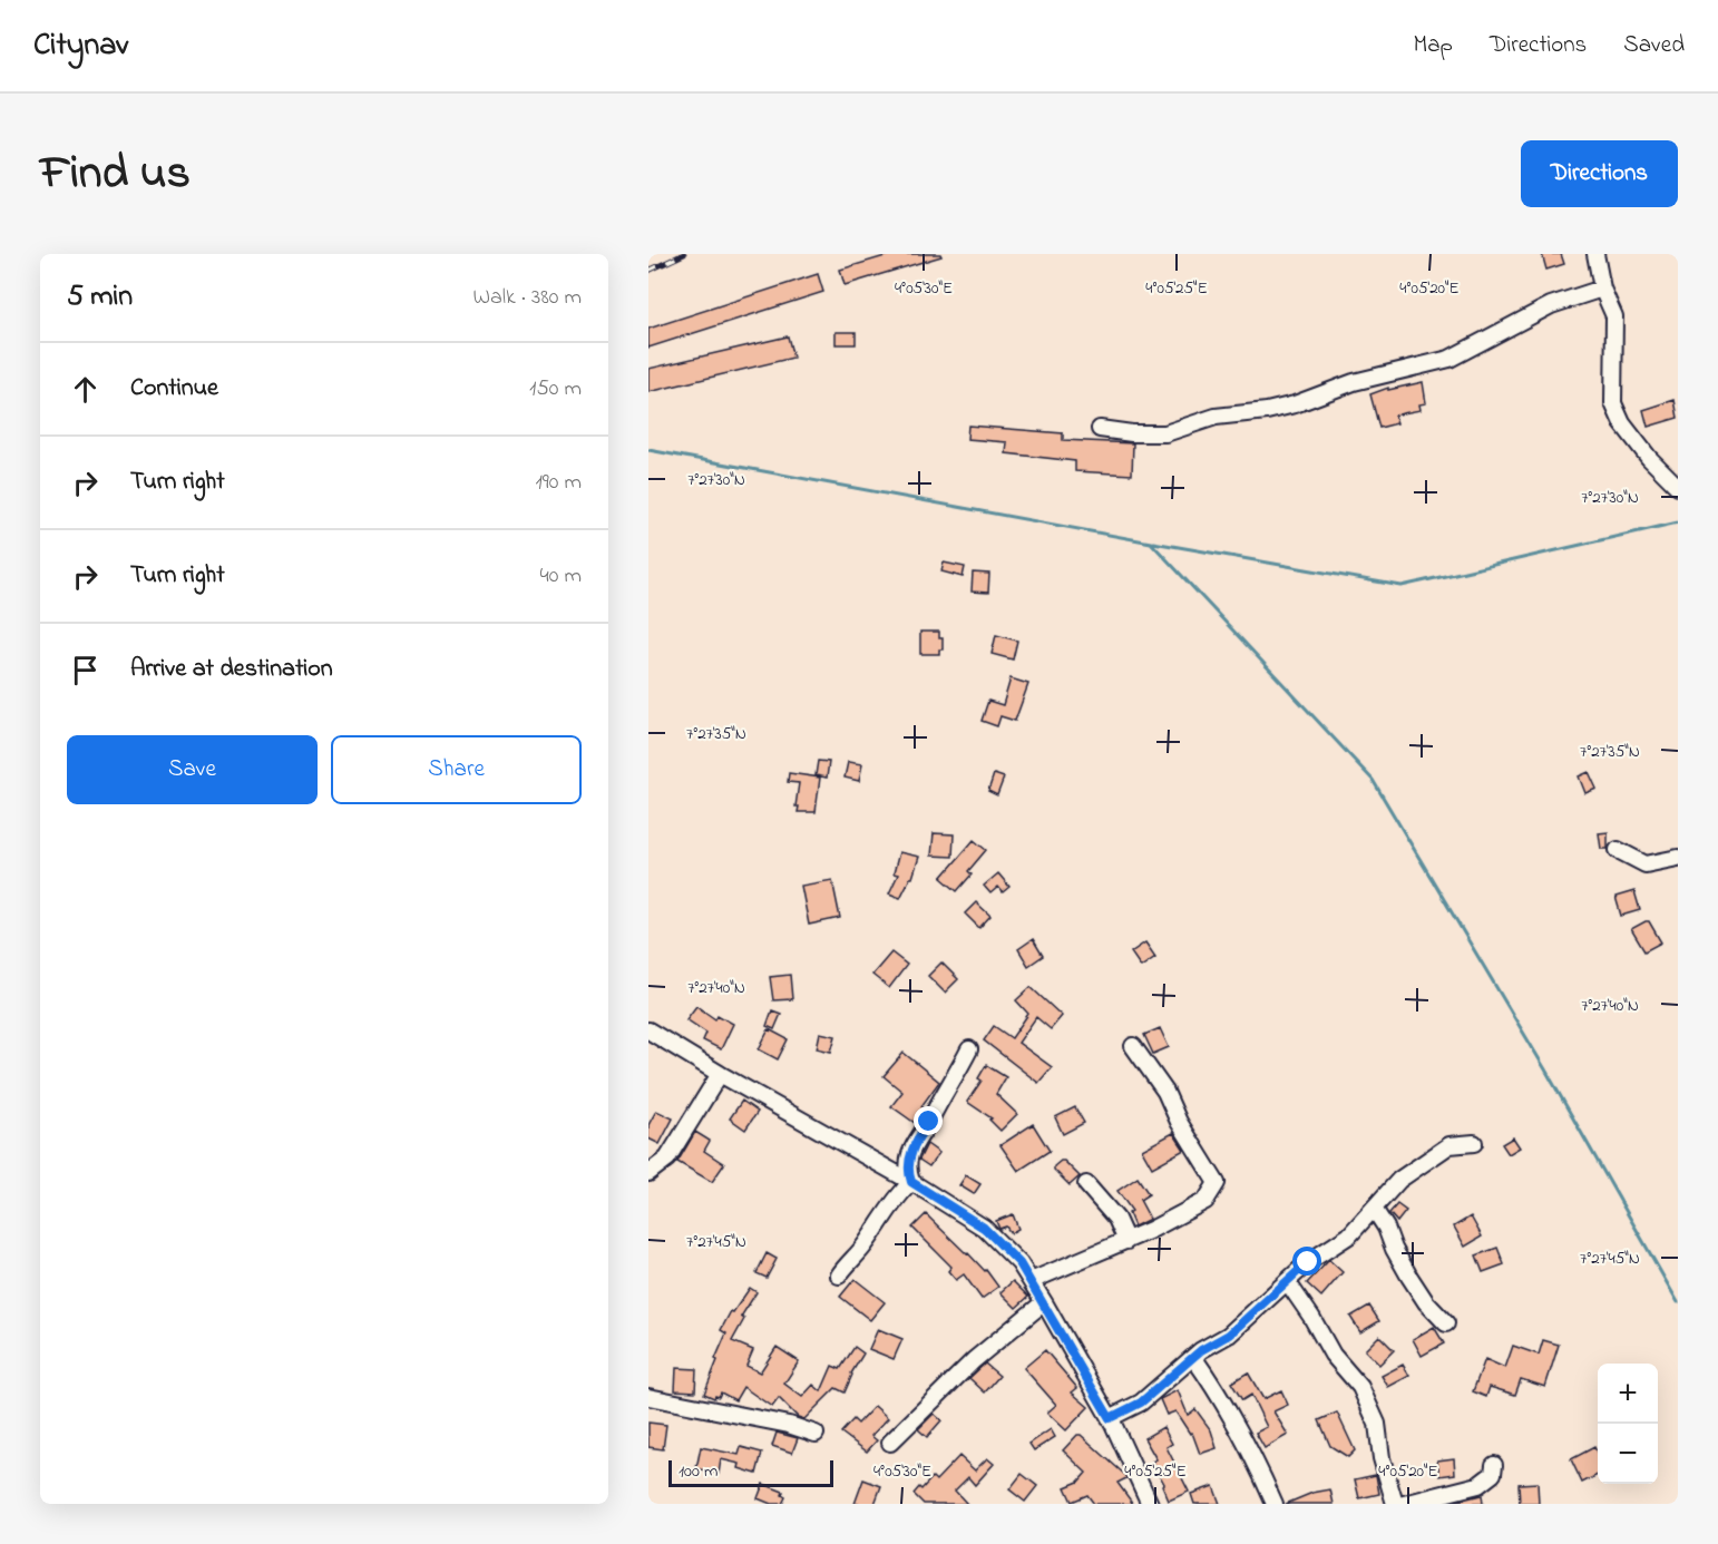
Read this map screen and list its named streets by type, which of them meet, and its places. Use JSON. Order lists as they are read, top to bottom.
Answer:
{
  "scale_bar": "100 m",
  "page": {
    "header": "Citynav",
    "nav": ["Map", "Directions", "Saved"],
    "title": "Find us",
    "buttons": [
      "Directions",
      ["Save", "Share"]
    ],
    "heading": ["5 min", "Walk · 380 m"],
    "list": [
      ["Continue", "150 m"],
      ["Turn right", "190 m"],
      ["Turn right", "40 m"],
      "Arrive at destination"
    ],
    "map_buttons": ["+", "−"],
    "scale": "100 m"
  },
  "coordinates": [
    "4°05'30\"E",
    "4°05'25\"E",
    "4°05'20\"E",
    "7°27'30\"N",
    "7°27'35\"N",
    "7°27'40\"N",
    "7°27'45\"N"
  ]
}
